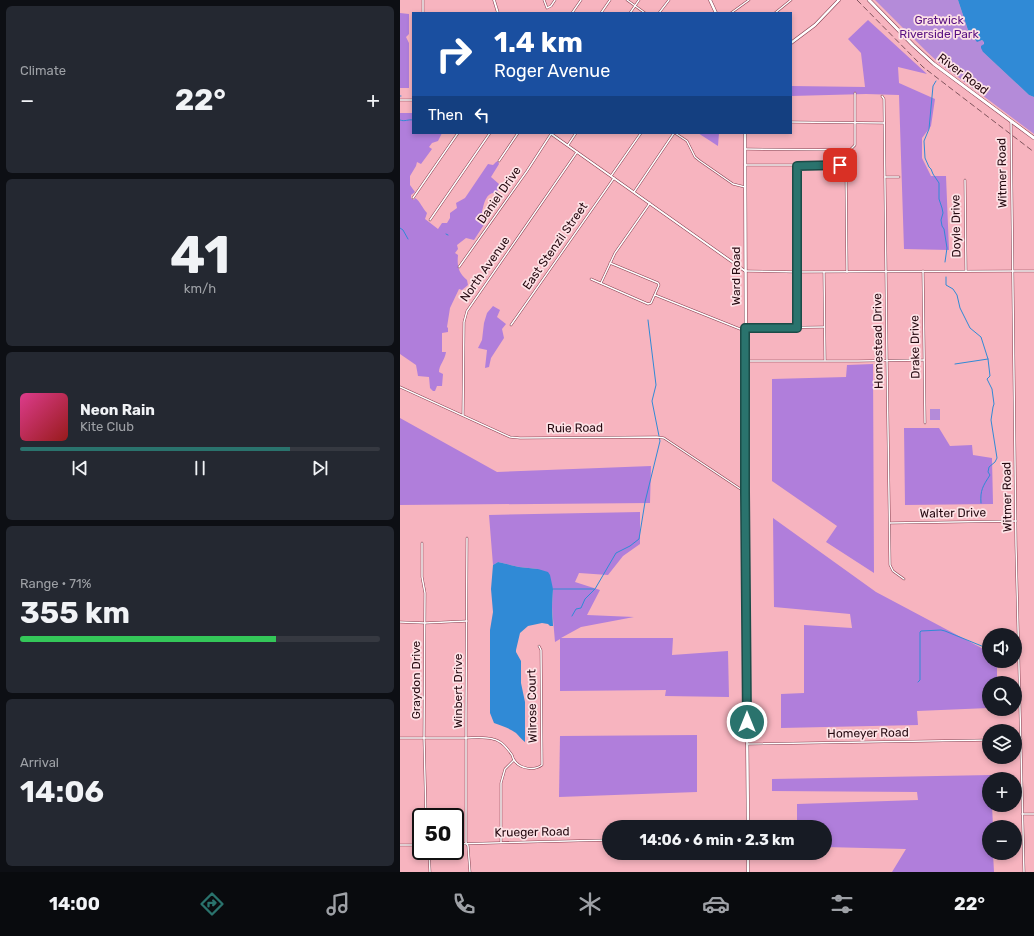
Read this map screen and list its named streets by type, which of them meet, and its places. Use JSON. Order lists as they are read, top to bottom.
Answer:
{
  "streets": {
    "main road": ["River Road", "Ward Road"],
    "street": [
      "Witmer Road",
      "Daniel Drive",
      "Doyle Drive",
      "East Stenzil Street",
      "North Avenue",
      "Homestead Drive",
      "Drake Drive",
      "Ruie Road",
      "Walter Drive",
      "Graydon Drive",
      "Winbert Drive",
      "Wilrose Court",
      "Homeyer Road",
      "Krueger Road"
    ]
  },
  "crossings": [
    ["River Road", "Witmer Road"],
    ["Witmer Road", "Walter Drive"],
    ["North Avenue", "Ruie Road"],
    ["Ward Road", "Ruie Road"],
    ["Ward Road", "Homeyer Road"],
    ["Homestead Drive", "Walter Drive"],
    ["Winbert Drive", "Krueger Road"]
  ],
  "parks": ["Gratwick Riverside Park"],
  "page": {
    "tile": [
      "Climate",
      ["41", "km/h"],
      ["Range · 71%", "355 km"],
      ["Arrival", "14:06"]
    ],
    "turn": ["1.4 km", "Roger Avenue"],
    "heat": ["−", "22°", "+"],
    "then": "Then",
    "song": ["Neon Rain", "Kite Club"],
    "map_buttons": ["+", "−"],
    "limit": "50",
    "trip": "14:06 · 6 min · 2.3 km",
    "tabs": ["14:00", "22°"]
  }
}
